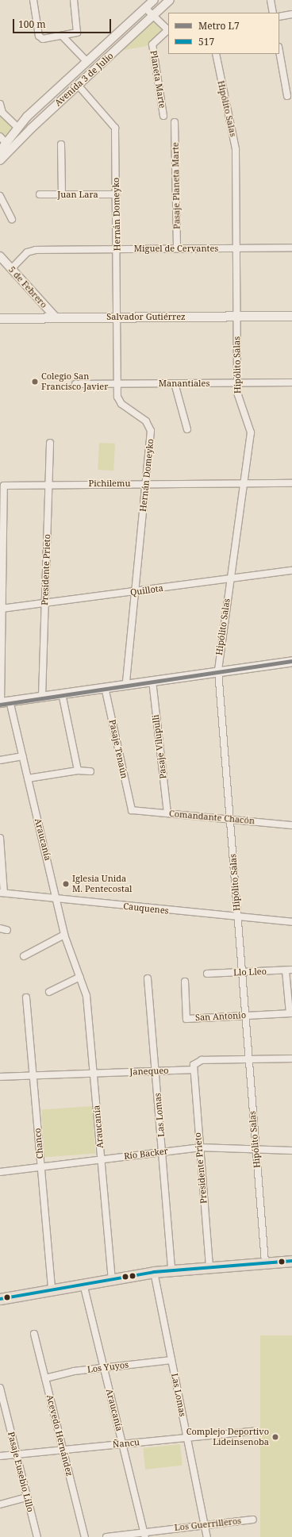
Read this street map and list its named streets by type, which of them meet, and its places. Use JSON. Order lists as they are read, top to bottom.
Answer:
{
  "streets": {
    "main road": ["Salvador Gutiérrez"],
    "street": [
      "Avenida 3 de Julio",
      "Planeta Marte",
      "Hipólito Salas",
      "Pasaje Planeta Marte",
      "Juan Lara",
      "Hernán Domeyko",
      "Miguel de Cervantes",
      "5 de Febrero",
      "Manantiales",
      "Pichilemu",
      "Presidente Prieto",
      "Quillota",
      "Pasaje Vilupulli",
      "Pasaje Tenaún",
      "Comandante Chacón",
      "Araucanía",
      "Cauquenes",
      "Llo Lleo",
      "San Antonio",
      "Janequeo",
      "Las Lomas",
      "Chanco",
      "Río Backer",
      "Los Yuyos",
      "Acevedo Hernández",
      "Ñancu",
      "Pasaje Eusebio Lillo",
      "Los Guerrilleros"
    ]
  },
  "crossings": [
    ["Avenida 3 de Julio", "Hernán Domeyko"],
    ["Hipólito Salas", "Miguel de Cervantes"],
    ["Hipólito Salas", "Salvador Gutiérrez"],
    ["Hipólito Salas", "Manantiales"],
    ["Hipólito Salas", "Pichilemu"],
    ["Hipólito Salas", "Quillota"],
    ["Hipólito Salas", "Comandante Chacón"],
    ["Hipólito Salas", "Cauquenes"],
    ["Hipólito Salas", "Llo Lleo"],
    ["Hipólito Salas", "San Antonio"],
    ["Hipólito Salas", "Río Backer"],
    ["Pasaje Planeta Marte", "Miguel de Cervantes"],
    ["Juan Lara", "Hernán Domeyko"],
    ["Hernán Domeyko", "Miguel de Cervantes"],
    ["Hernán Domeyko", "Salvador Gutiérrez"],
    ["Hernán Domeyko", "Manantiales"],
    ["Hernán Domeyko", "Pichilemu"],
    ["Hernán Domeyko", "Quillota"],
    ["Miguel de Cervantes", "5 de Febrero"],
    ["5 de Febrero", "Salvador Gutiérrez"],
    ["Pichilemu", "Presidente Prieto"],
    ["Pichilemu", "Quillota"],
    ["Presidente Prieto", "Quillota"],
    ["Presidente Prieto", "Janequeo"],
    ["Presidente Prieto", "Río Backer"],
    ["Pasaje Vilupulli", "Comandante Chacón"],
    ["Pasaje Tenaún", "Comandante Chacón"],
    ["Araucanía", "Cauquenes"],
    ["Araucanía", "Janequeo"],
    ["Araucanía", "Río Backer"],
    ["Araucanía", "Los Yuyos"],
    ["Araucanía", "Ñancu"],
    ["Araucanía", "Los Guerrilleros"],
    ["Janequeo", "Las Lomas"],
    ["Janequeo", "Chanco"],
    ["Las Lomas", "Río Backer"],
    ["Las Lomas", "Los Yuyos"],
    ["Las Lomas", "Ñancu"],
    ["Las Lomas", "Los Guerrilleros"],
    ["Chanco", "Río Backer"],
    ["Los Yuyos", "Acevedo Hernández"],
    ["Acevedo Hernández", "Ñancu"],
    ["Ñancu", "Pasaje Eusebio Lillo"]
  ],
  "places": ["Colegio San Francisco Javier", "Iglesia Unida M. Pentecostal", "Complejo Deportivo Lideinsenoba"],
  "lines": ["metro line L7", "transit line 517"],
  "legend": ["Metro L7", "517"],
  "scale_bar": "100 m"
}
